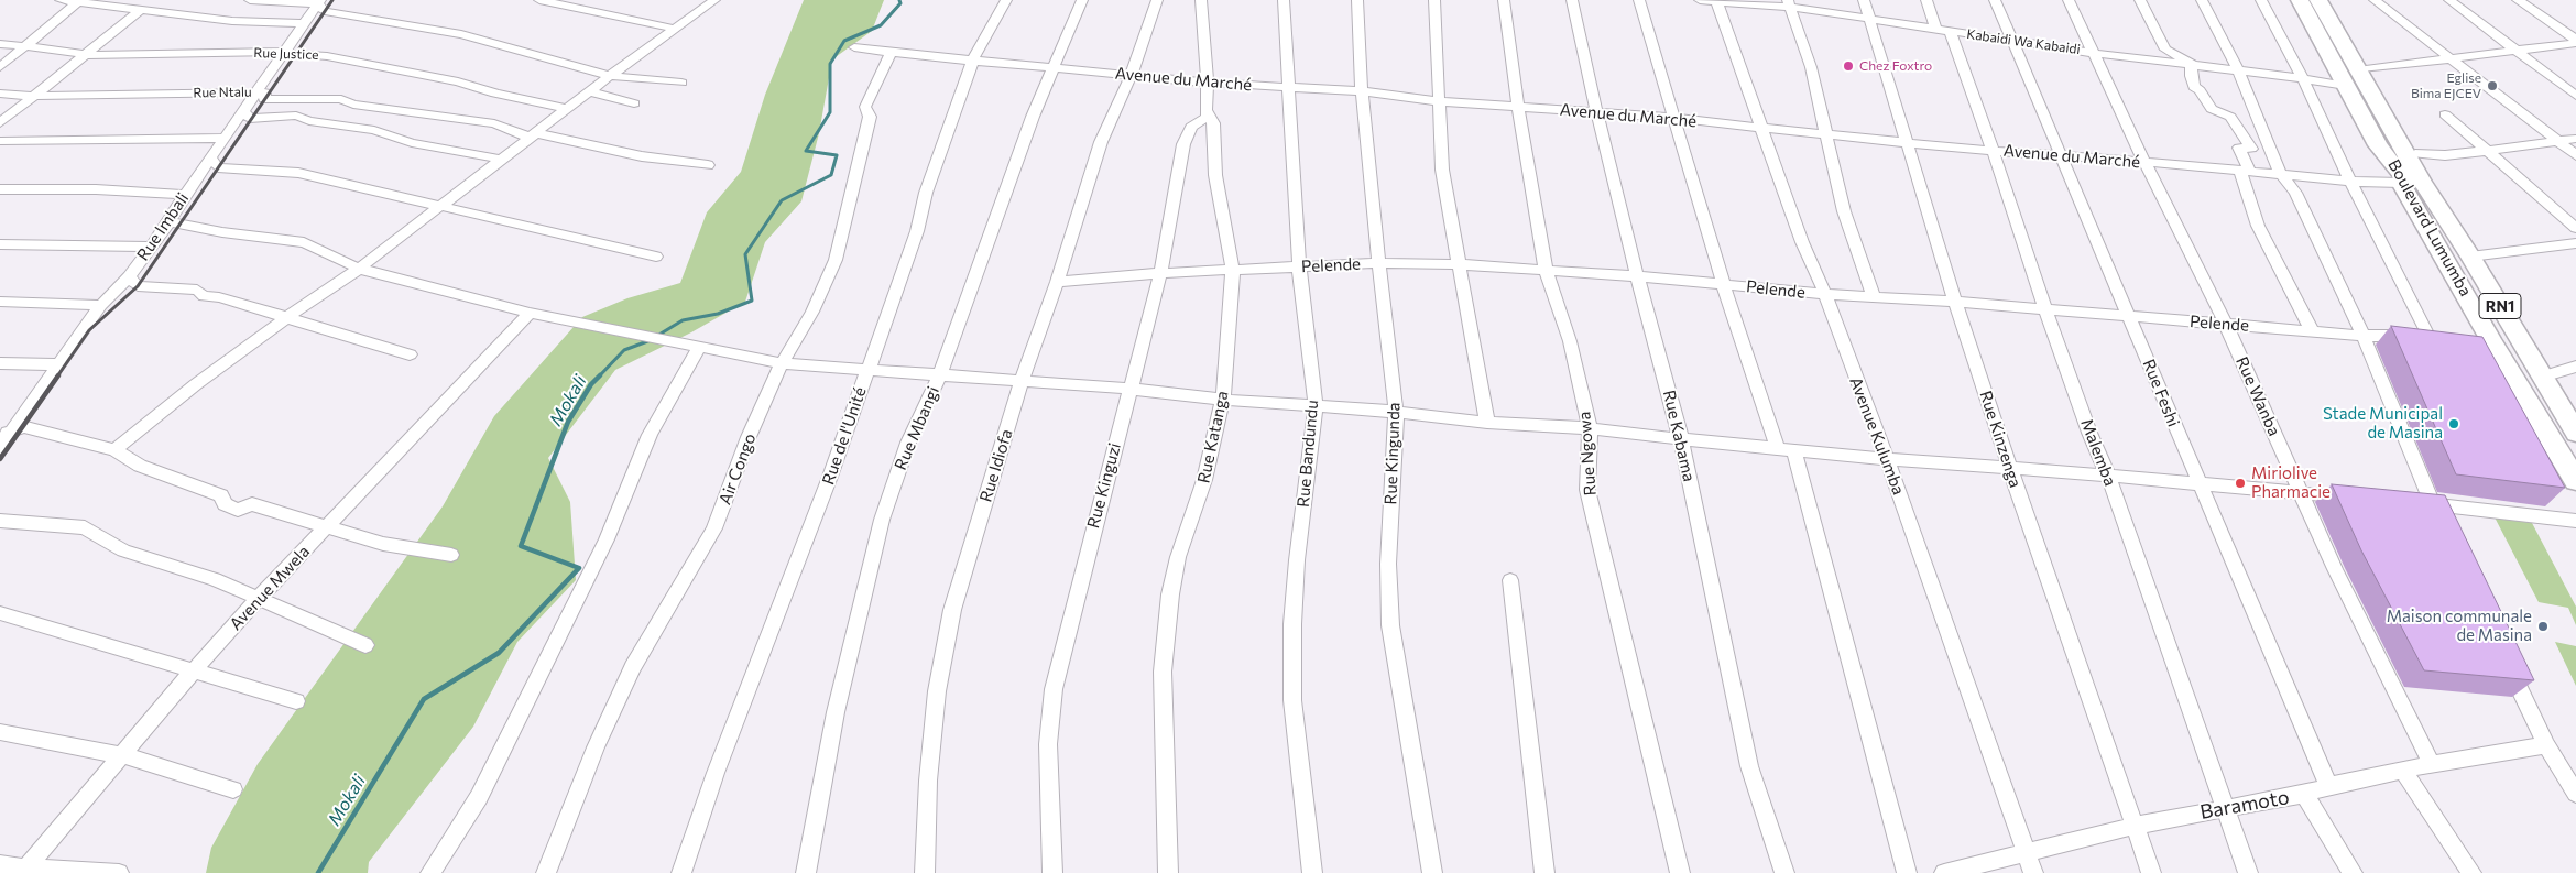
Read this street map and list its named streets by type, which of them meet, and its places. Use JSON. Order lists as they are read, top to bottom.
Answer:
{
  "streets": {
    "highway": ["Boulevard Lumumba", "RN1"],
    "street": [
      "Kabaidi Wa Kabaidi",
      "Rue Justice",
      "Avenue du Marché",
      "Rue Ntalu",
      "Rue Imbali",
      "Pelende",
      "Rue Feshi",
      "Rue Wanba",
      "Rue Mbangi",
      "Rue de l'Unité",
      "Rue Kabama",
      "Avenue Kulumba",
      "Rue Katanga",
      "Rue Kinzenga",
      "Malemba",
      "Rue Bandundu",
      "Rue Kingunda",
      "Rue Ngowa",
      "Rue Idiofa",
      "Air Congo",
      "Rue Kinguzi",
      "Avenue Mwela",
      "Baramoto"
    ]
  },
  "crossings": [
    ["Kabaidi Wa Kabaidi", "Rue Feshi"],
    ["Kabaidi Wa Kabaidi", "Rue Wanba"],
    ["Kabaidi Wa Kabaidi", "Avenue Kulumba"],
    ["Kabaidi Wa Kabaidi", "Rue Kinzenga"],
    ["Kabaidi Wa Kabaidi", "Malemba"],
    ["Rue Justice", "Rue Imbali"],
    ["Avenue du Marché", "Boulevard Lumumba"],
    ["Avenue du Marché", "Rue Feshi"],
    ["Avenue du Marché", "Rue Wanba"],
    ["Avenue du Marché", "Rue Mbangi"],
    ["Avenue du Marché", "Rue de l'Unité"],
    ["Avenue du Marché", "Rue Kabama"],
    ["Avenue du Marché", "Avenue Kulumba"],
    ["Avenue du Marché", "Rue Katanga"],
    ["Avenue du Marché", "Rue Kinzenga"],
    ["Avenue du Marché", "Malemba"],
    ["Avenue du Marché", "Rue Bandundu"],
    ["Avenue du Marché", "Rue Kingunda"],
    ["Avenue du Marché", "Rue Ngowa"],
    ["Avenue du Marché", "Rue Idiofa"],
    ["Avenue du Marché", "Air Congo"],
    ["Rue Ntalu", "Rue Imbali"],
    ["Pelende", "Rue Feshi"],
    ["Pelende", "Rue Wanba"],
    ["Pelende", "Rue Kabama"],
    ["Pelende", "Avenue Kulumba"],
    ["Pelende", "Rue Katanga"],
    ["Pelende", "Rue Kinzenga"],
    ["Pelende", "Malemba"],
    ["Pelende", "Rue Bandundu"],
    ["Pelende", "Rue Kingunda"],
    ["Pelende", "Rue Ngowa"],
    ["Pelende", "Rue Idiofa"],
    ["Pelende", "Rue Kinguzi"],
    ["Rue Feshi", "Baramoto"],
    ["Rue Wanba", "Baramoto"],
    ["Avenue Kulumba", "Baramoto"],
    ["Rue Katanga", "Rue Kinguzi"],
    ["Rue Kinzenga", "Baramoto"],
    ["Malemba", "Baramoto"]
  ],
  "water": ["Mokali"],
  "places": [
    "Chez Foxtro",
    "Eglise Bima EJCEV",
    "Stade Municipal de Masina",
    "Miriolive Pharmacie",
    "Maison communale de Masina"
  ]
}
